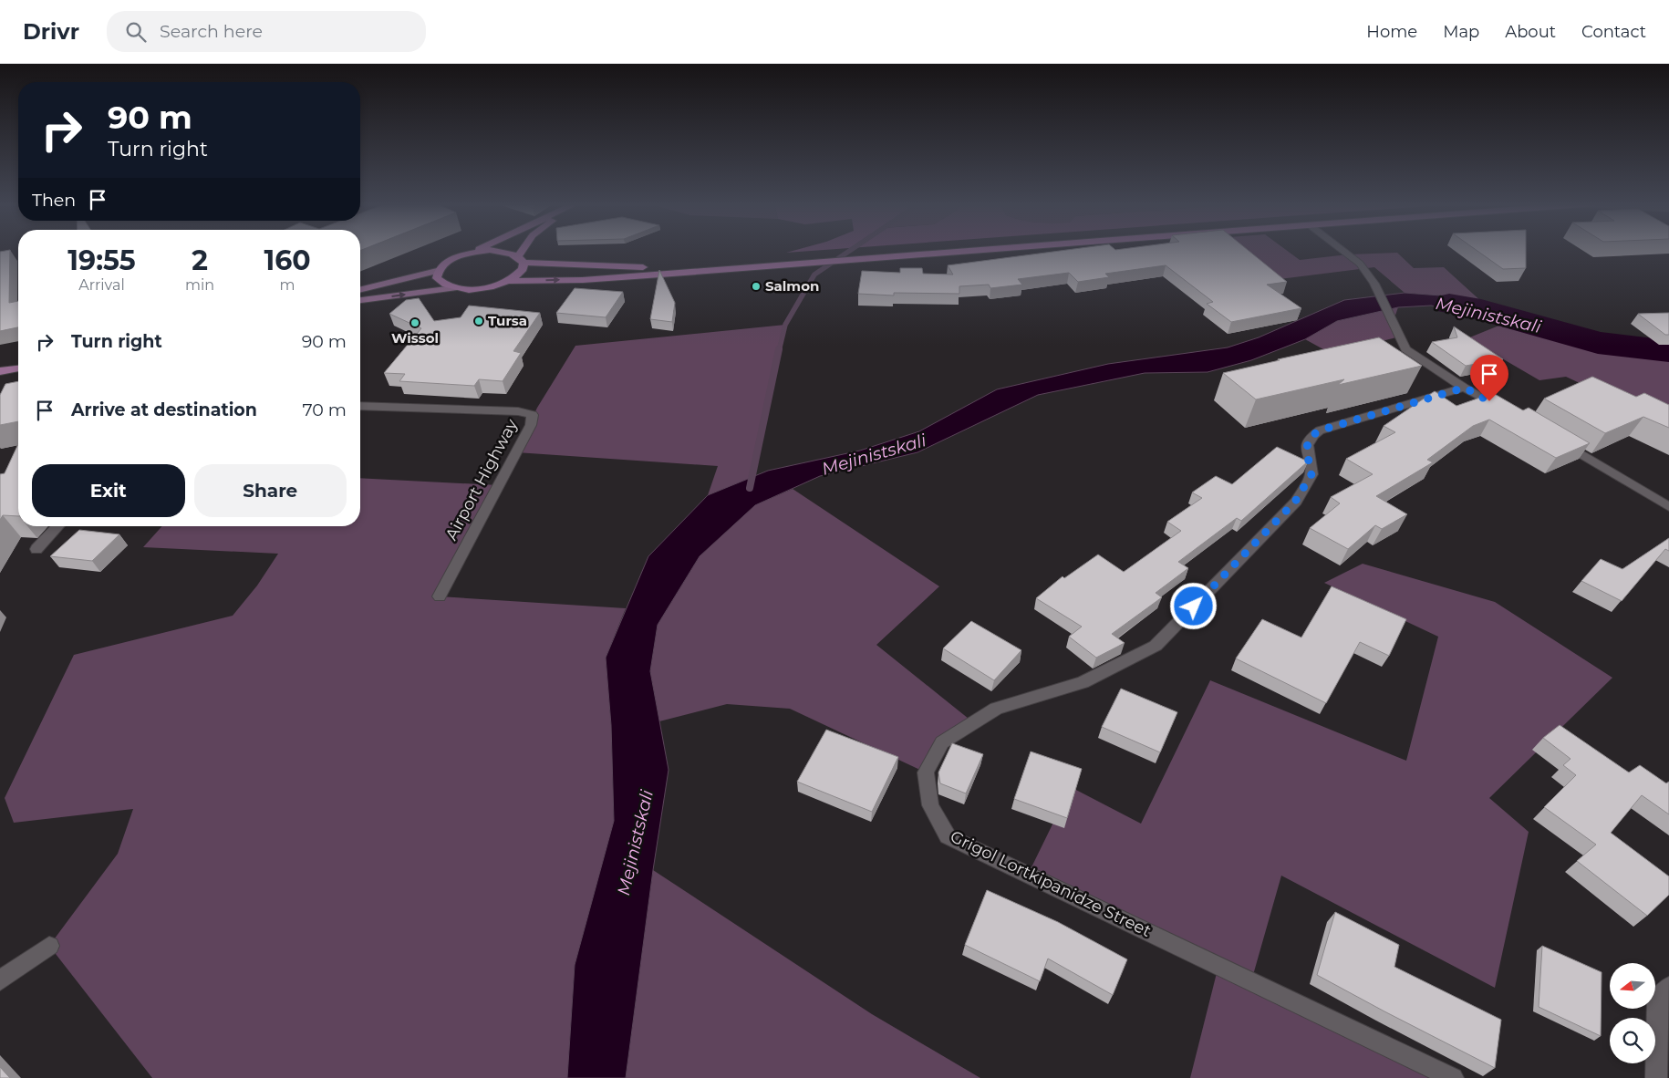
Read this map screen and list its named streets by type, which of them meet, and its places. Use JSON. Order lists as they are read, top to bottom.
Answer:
{
  "streets": {
    "street": ["Airport Highway", "Grigol Lortkipanidze Street"]
  },
  "water": ["Mejinistskali"],
  "places": ["Salmon", "Tursa", "Wissol"],
  "north": "left",
  "page": {
    "header": "Drivr",
    "search": "Search here",
    "nav": [
      "Home",
      "Map",
      "About",
      "Contact"
    ],
    "turn": ["90 m", "Turn right"],
    "then": "Then",
    "eta": [
      "19:55",
      "Arrival",
      "2",
      "min",
      "160",
      "m"
    ],
    "list": [
      {
        "name": "Turn right",
        "value": "90 m"
      },
      {
        "name": "Arrive at destination",
        "value": "70 m"
      }
    ],
    "buttons": ["Exit", "Share"]
  }
}
